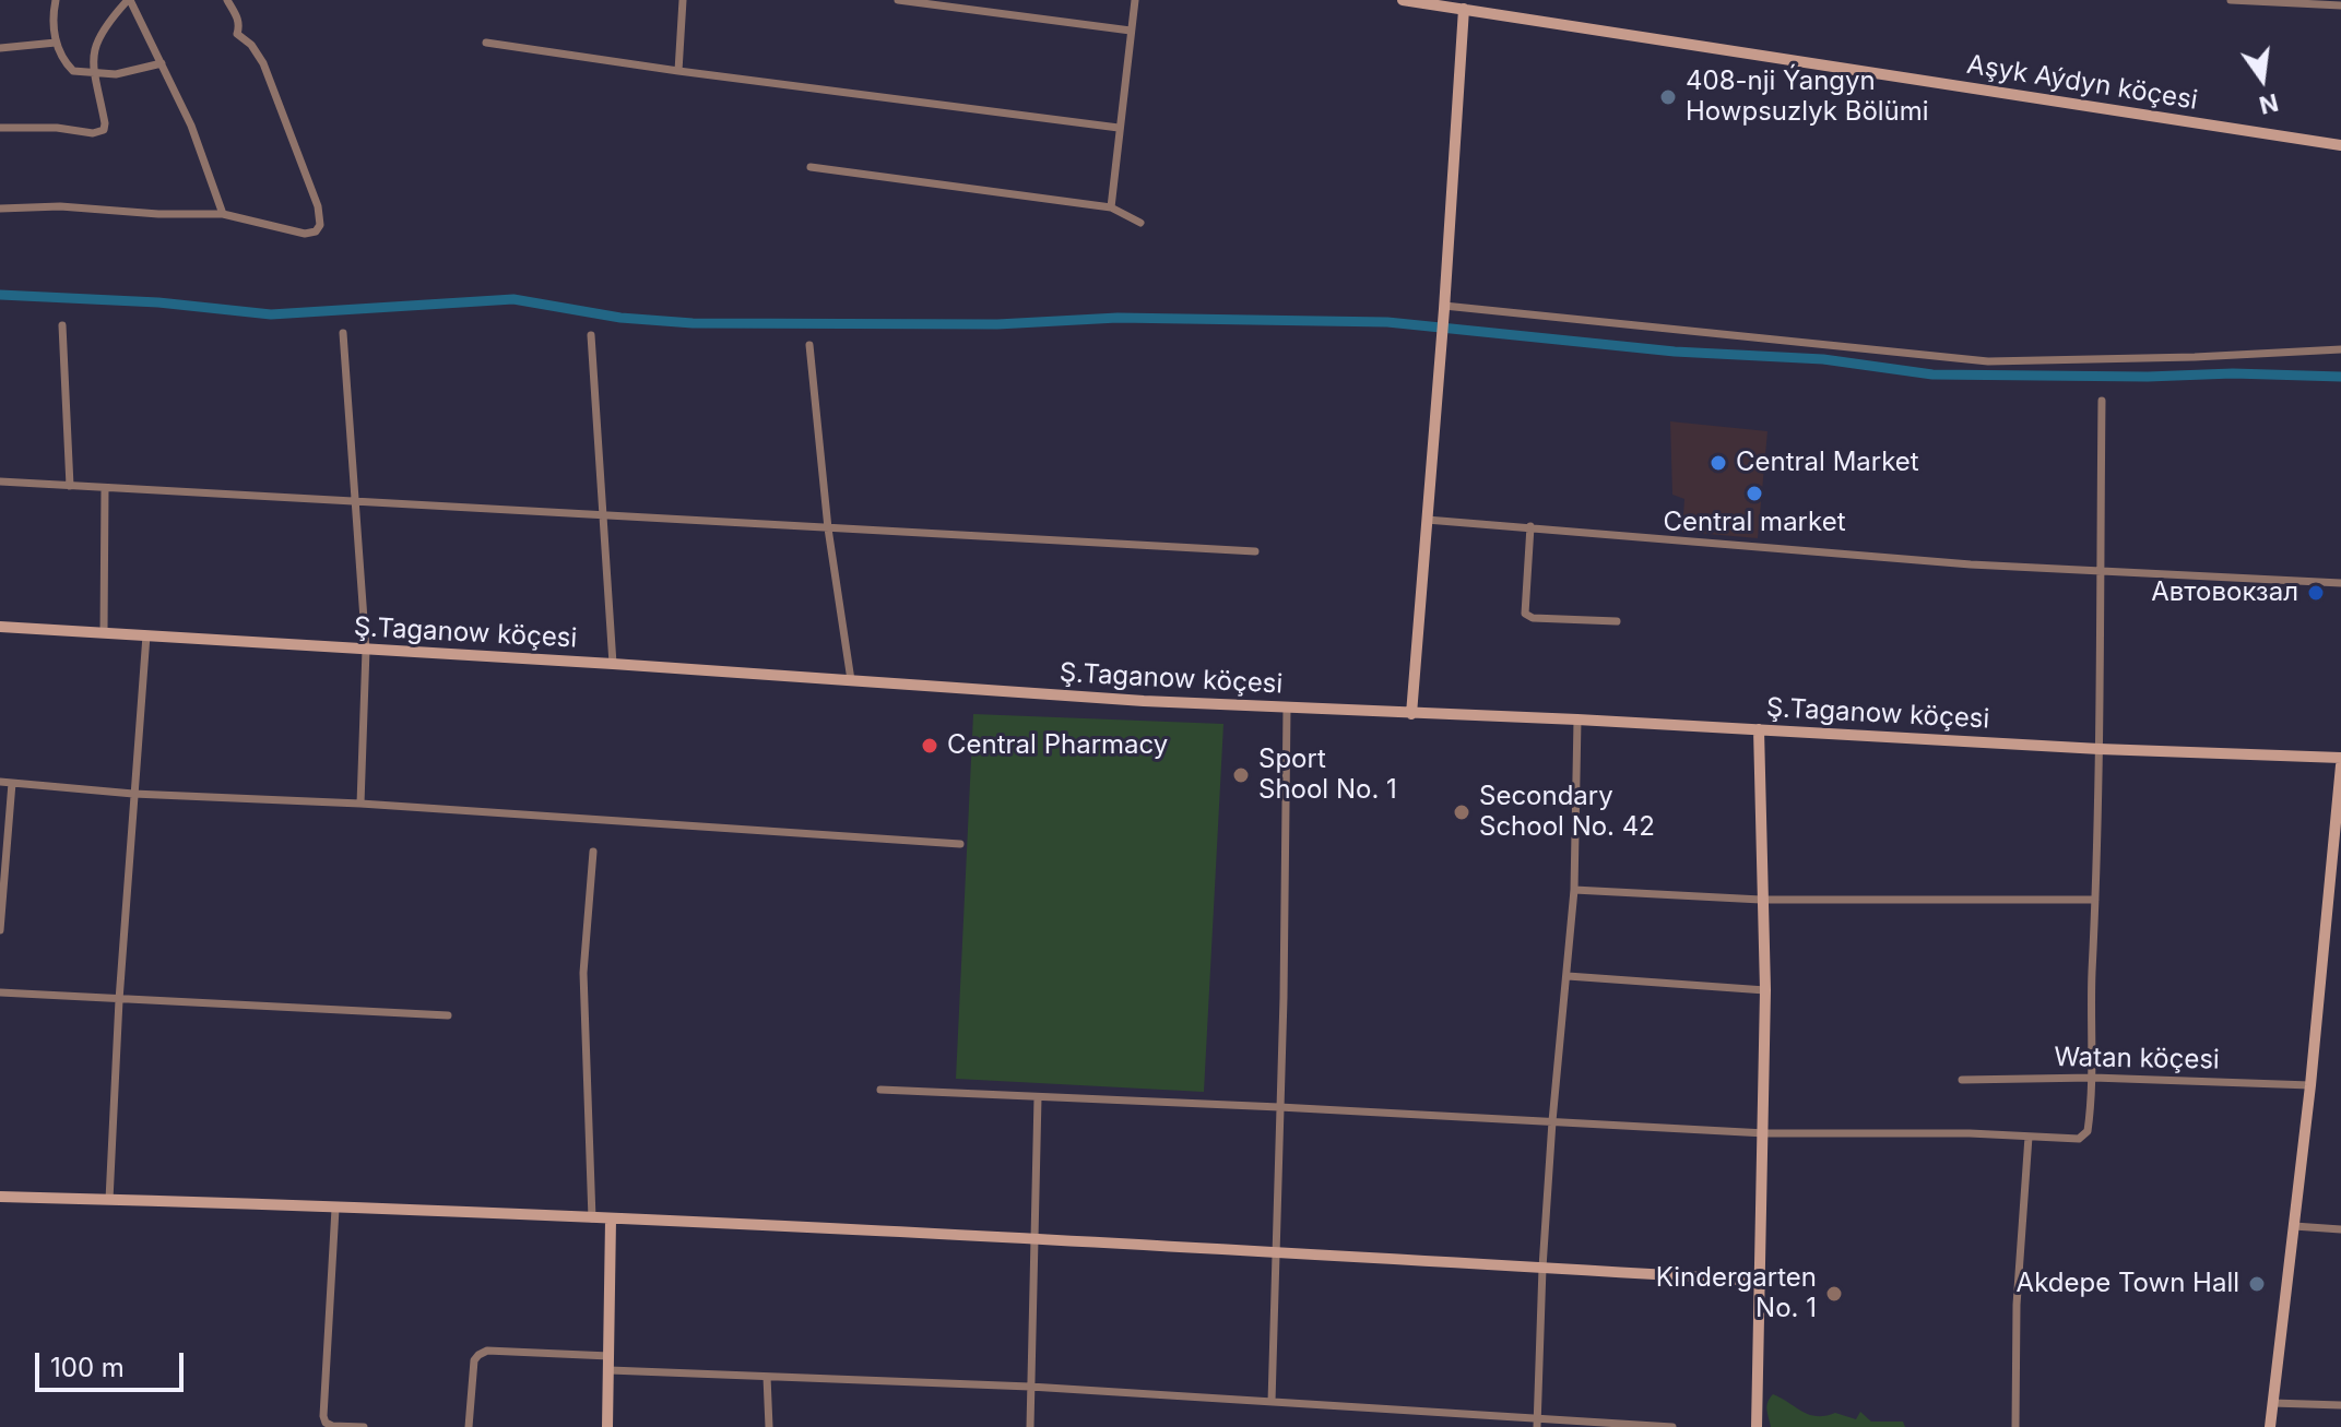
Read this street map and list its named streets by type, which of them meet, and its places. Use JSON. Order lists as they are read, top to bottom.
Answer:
{
  "streets": {
    "street": ["Aşyk Aýdyn köçesi", "Ş.Taganow köçesi", "Watan köçesi"]
  },
  "places": [
    "408-nji Ýangyn Howpsuzlyk Bölümi",
    "Central Market",
    "Central market",
    "Автовокзал",
    "Central Pharmacy",
    "Sport Shool No. 1",
    "Secondary School No. 42",
    "Akdepe Town Hall",
    "Kindergarten No. 1"
  ],
  "scale_bar": "100 m",
  "north": "bottom"
}
